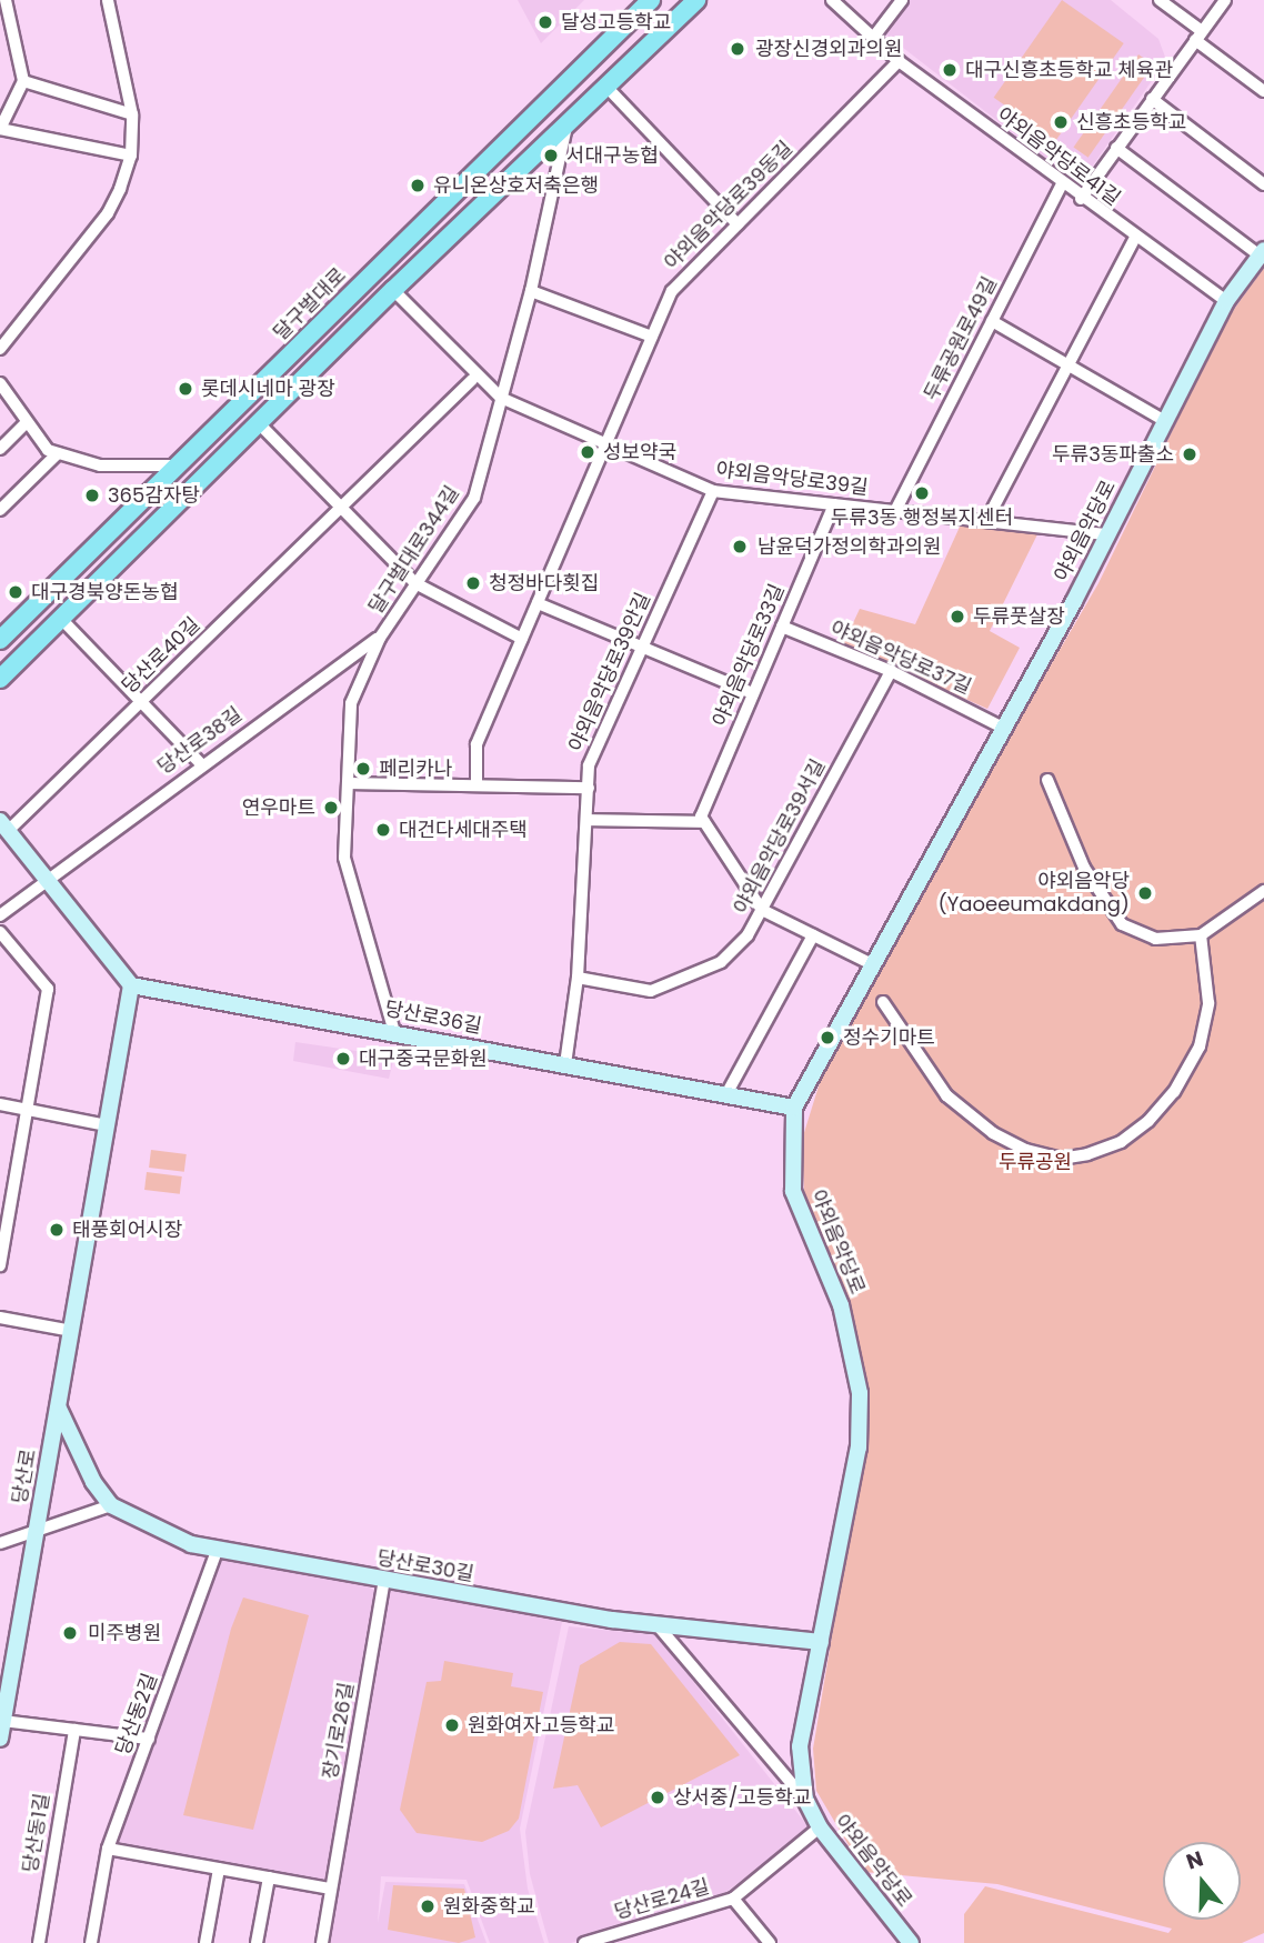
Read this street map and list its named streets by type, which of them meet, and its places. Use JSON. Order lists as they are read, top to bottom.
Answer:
{
  "streets": {
    "main road": [
      "달구벌대로",
      "야외음악당로",
      "당산로36길",
      "당산로",
      "당산로30길"
    ],
    "street": [
      "야외음악당로41길",
      "야외음악당로39동길",
      "두류공원로49길",
      "야외음악당로39길",
      "달구벌대로344길",
      "당산로40길",
      "야외음악당로33길",
      "야외음악당로37길",
      "야외음악당로39안길",
      "당산로38길",
      "야외음악당로39서길",
      "당산동2길",
      "장기로26길",
      "당산동1길",
      "당산로24길"
    ]
  },
  "crossings": [
    ["야외음악당로41길", "야외음악당로39동길"],
    ["야외음악당로41길", "두류공원로49길"],
    ["야외음악당로41길", "야외음악당로"],
    ["야외음악당로39동길", "야외음악당로39길"],
    ["두류공원로49길", "야외음악당로39길"],
    ["야외음악당로39길", "야외음악당로"],
    ["야외음악당로39길", "달구벌대로344길"],
    ["야외음악당로39길", "야외음악당로33길"],
    ["야외음악당로39길", "야외음악당로39안길"],
    ["야외음악당로", "야외음악당로37길"],
    ["야외음악당로", "당산로36길"],
    ["야외음악당로", "당산로30길"],
    ["야외음악당로", "당산로24길"],
    ["달구벌대로344길", "당산로38길"],
    ["달구벌대로344길", "당산로36길"],
    ["야외음악당로33길", "야외음악당로37길"],
    ["야외음악당로33길", "야외음악당로39안길"],
    ["야외음악당로33길", "야외음악당로39서길"],
    ["야외음악당로37길", "야외음악당로39서길"],
    ["야외음악당로39안길", "야외음악당로39서길"],
    ["야외음악당로39안길", "당산로36길"],
    ["당산로36길", "당산로"],
    ["당산로30길", "당산동2길"],
    ["당산로30길", "장기로26길"]
  ],
  "parks": ["두류공원"],
  "places": [
    "달성고등학교",
    "광장신경외과의원",
    "대구신흥초등학교 체육관",
    "신흥초등학교",
    "서대구농협",
    "유니온상호저축은행",
    "롯데시네마 광장",
    "성보약국",
    "두류3동파출소",
    "두류3동 행정복지센터",
    "365감자탕",
    "남윤덕가정의학과의원",
    "청정바다횟집",
    "대구경북양돈농협",
    "두류풋살장",
    "페리카나",
    "연우마트",
    "대건다세대주택",
    "야외음악당 (Yaoeeumakdang)",
    "정수기마트",
    "대구중국문화원",
    "태풍회어시장",
    "미주병원",
    "원화여자고등학교",
    "상서중/고등학교",
    "원화중학교"
  ],
  "north": "top"
}
